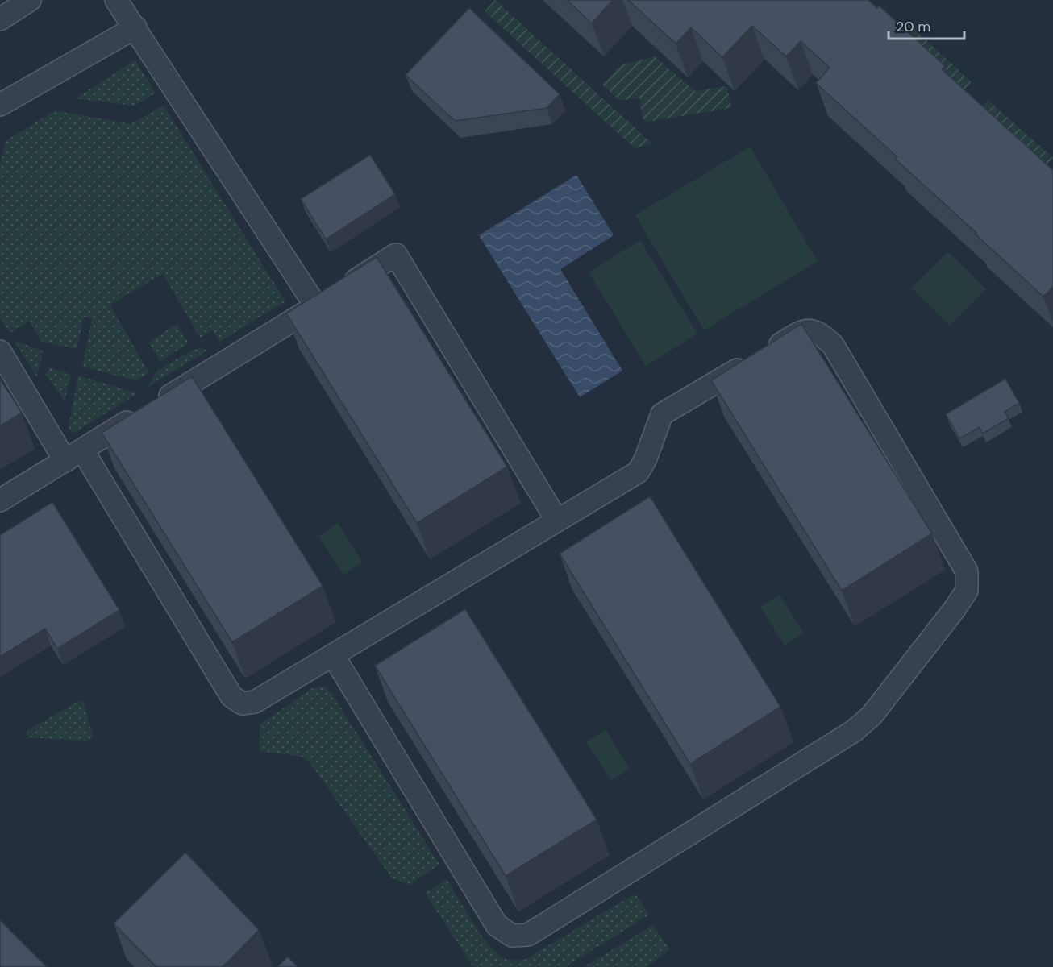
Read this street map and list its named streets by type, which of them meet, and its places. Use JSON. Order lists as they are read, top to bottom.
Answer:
{
  "scale_bar": "20 m"
}
